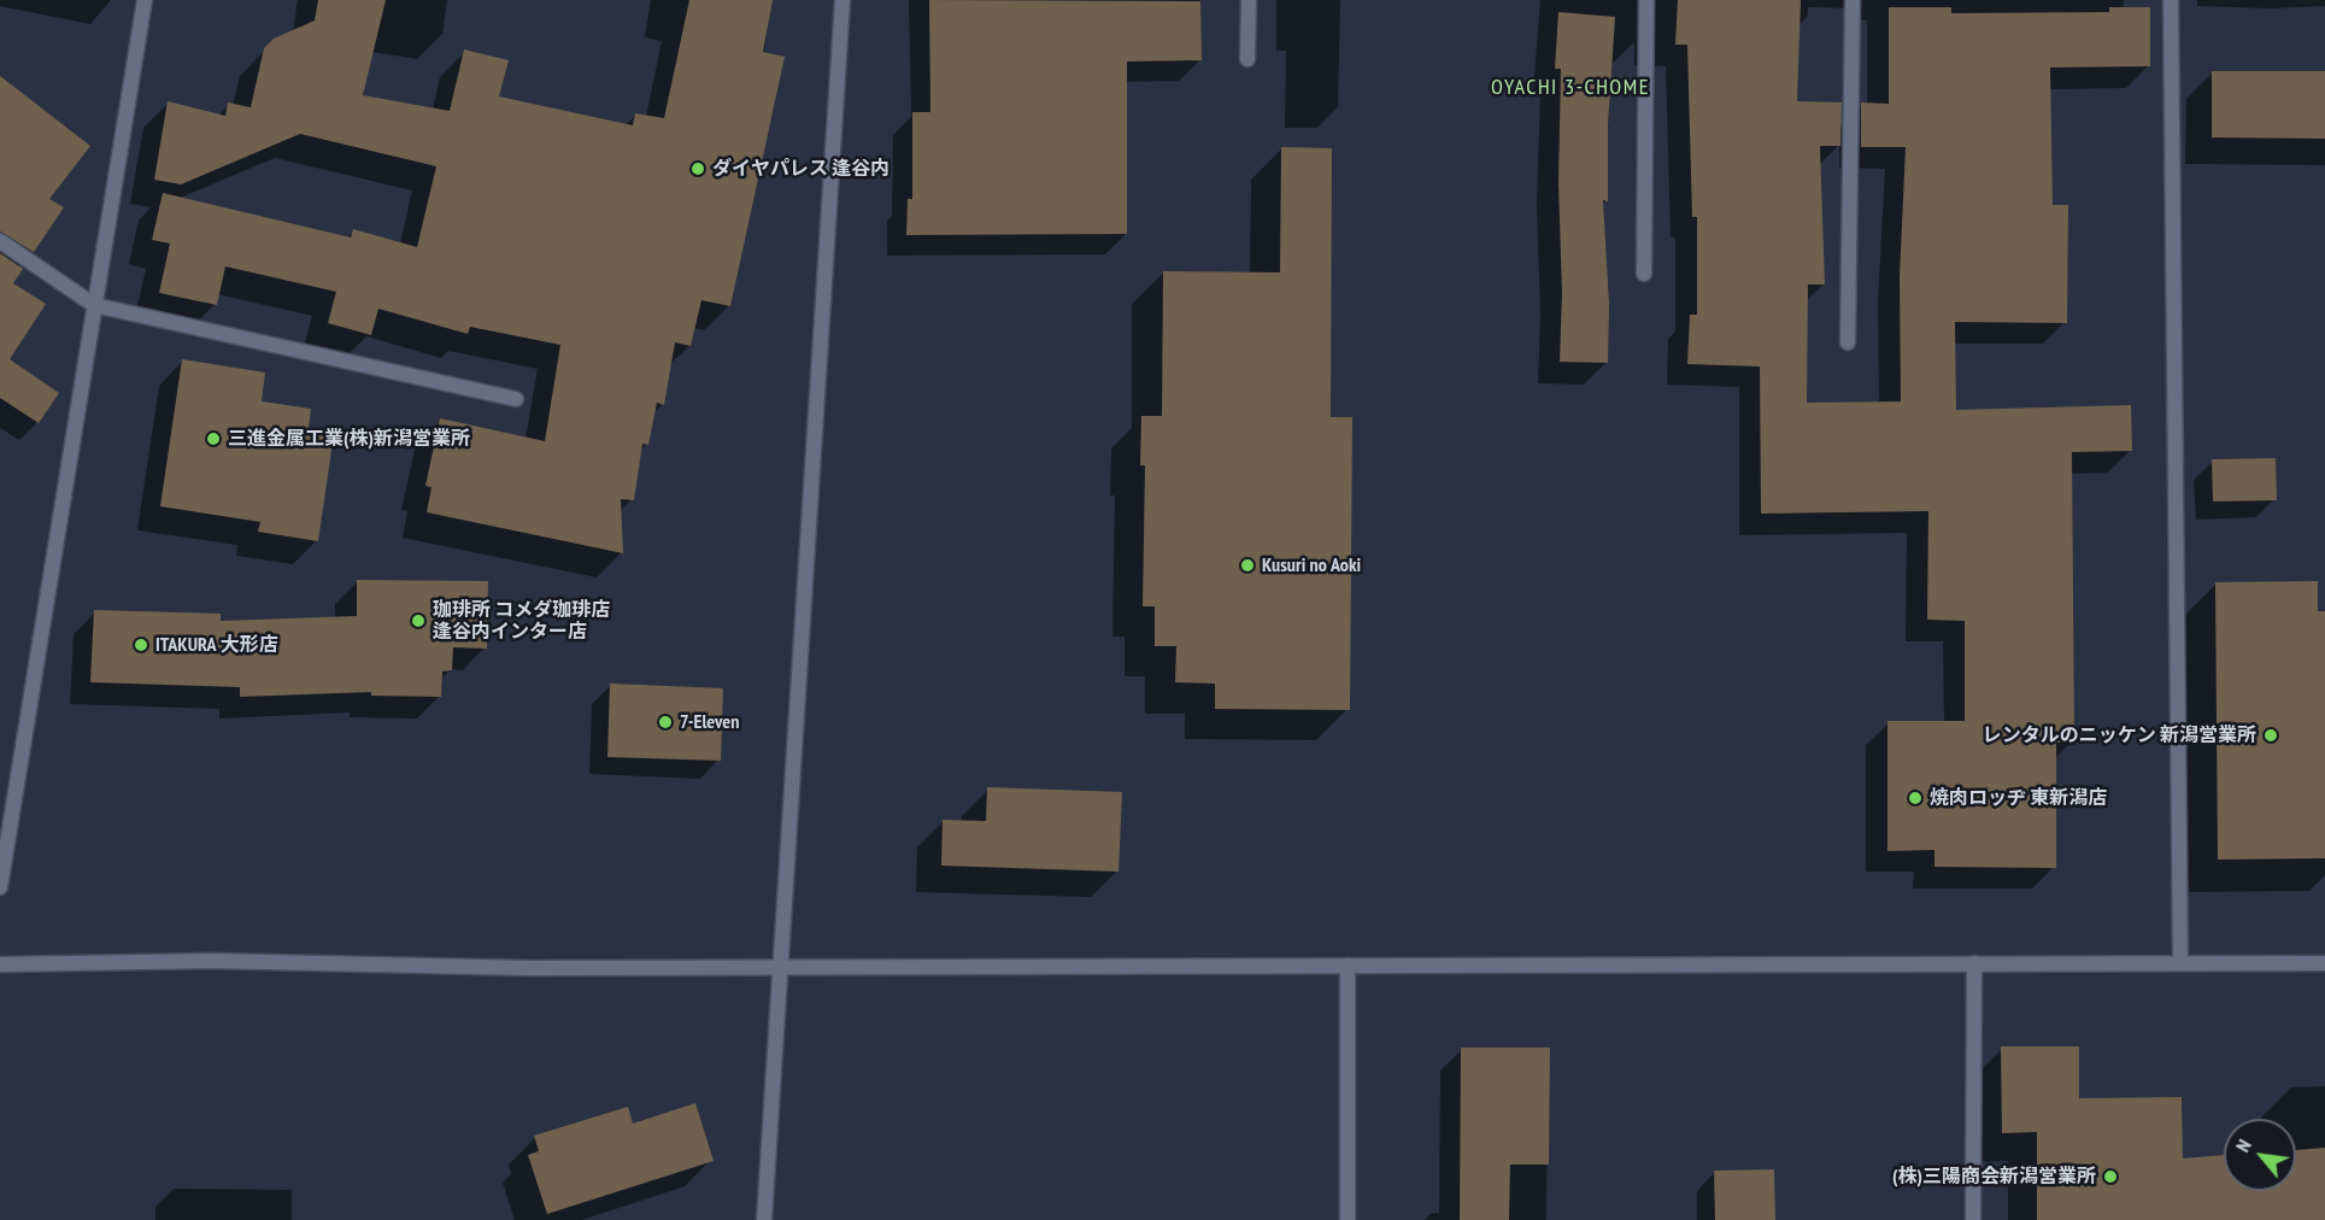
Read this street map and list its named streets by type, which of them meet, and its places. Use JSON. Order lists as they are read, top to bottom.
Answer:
{
  "districts": ["OYACHI 3-CHOME"],
  "places": [
    "ダイヤパレス 逢谷内",
    "三進金属工業(株)新潟営業所",
    "Kusuri no Aoki",
    "珈琲所 コメダ珈琲店 逢谷内インター店",
    "ITAKURA 大形店",
    "7-Eleven",
    "レンタルのニッケン 新潟営業所",
    "焼肉ロッヂ 東新潟店",
    "(株)三陽商会新潟営業所"
  ],
  "north": "top left"
}
